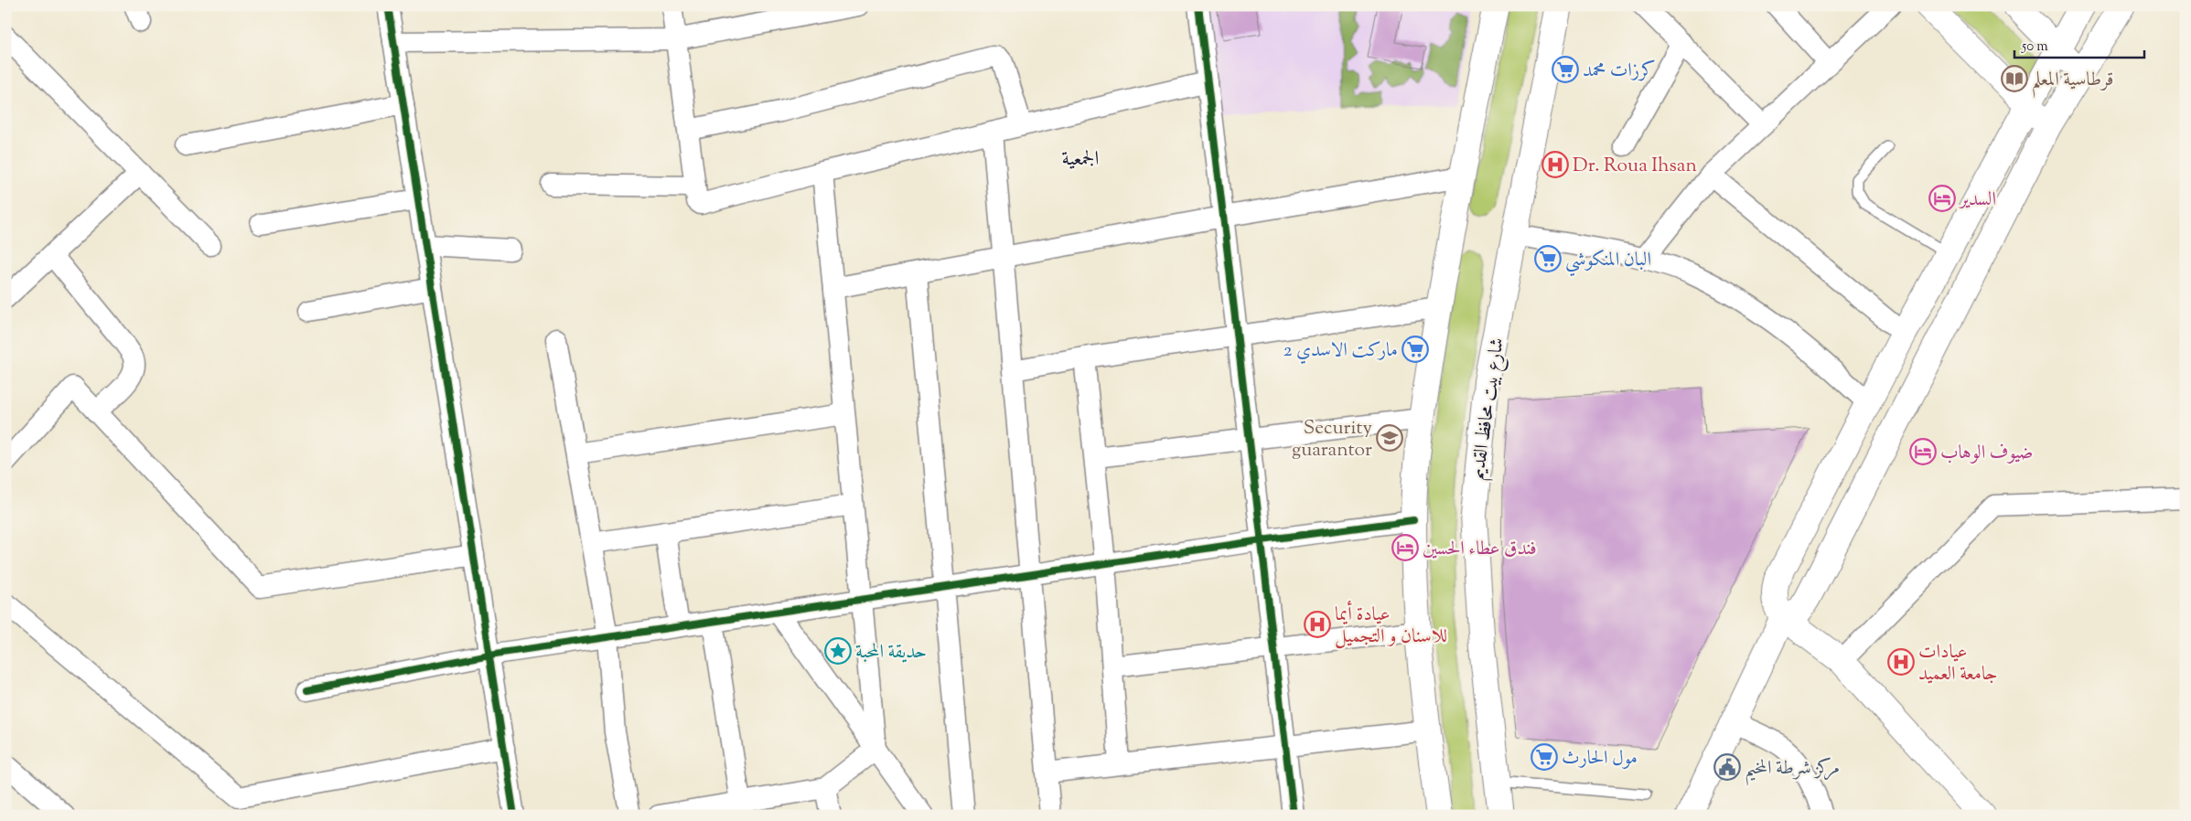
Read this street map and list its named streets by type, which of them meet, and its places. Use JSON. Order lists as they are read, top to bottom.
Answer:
{
  "streets": {
    "main road": ["شارع بيت محافظ القديم"]
  },
  "districts": ["الجمعية"],
  "places": {
    "supermarket": [
      "كرزات محمد",
      "البان المنكوشي",
      "ماركت الاسدي 2",
      "مول الحارث"
    ],
    "library": ["قرطاسية المعلم"],
    "hospital": ["Dr. Roua Ihsan", "عيادة أيما للاسنان و التجميل", "عيادات جامعة العميد"],
    "hotel": ["السدير", "ضيوف الوهاب", "فندق عطاء الحسين"],
    "school or university": ["Security guarantor"],
    "place": ["حديقة المحبة"],
    "public building": ["مركز شرطة المخيم"]
  },
  "scale_bar": "50 m"
}
